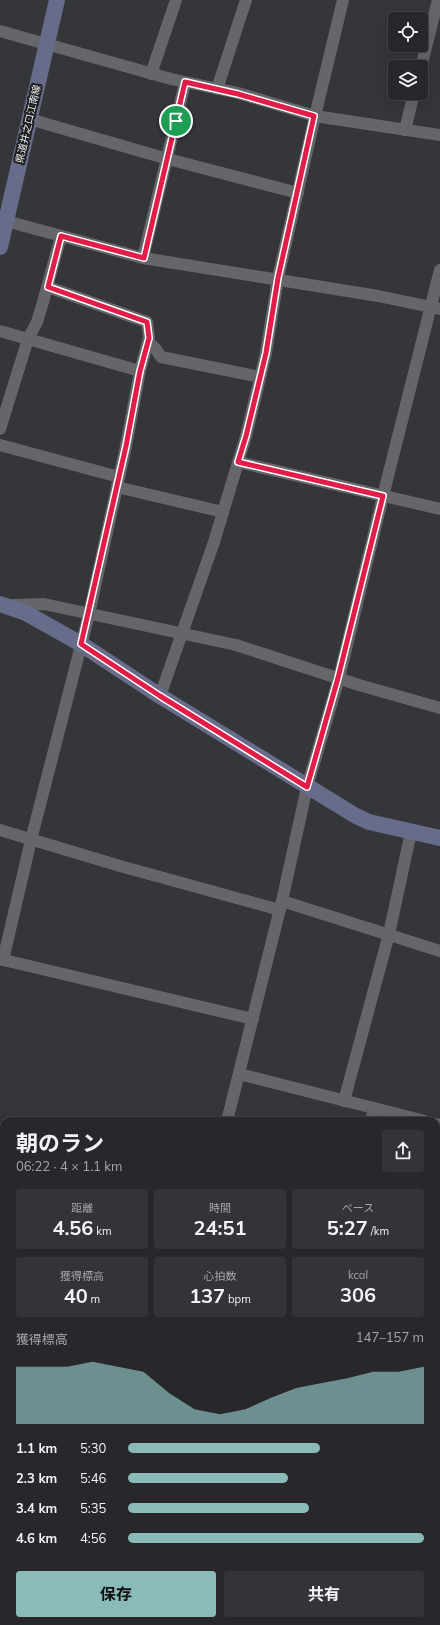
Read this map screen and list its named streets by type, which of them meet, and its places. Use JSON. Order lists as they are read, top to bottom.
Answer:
{
  "streets": {
    "main road": ["県道井之口江南線"]
  },
  "page": {
    "heading": ["朝のラン", "06:22 · 4 × 1.1 km"],
    "stats": [
      ["距離", "4.56 km"],
      ["時間", "24:51"],
      ["ペース", "5:27 /km"],
      ["獲得標高", "40 m"],
      ["心拍数", "137 bpm"],
      ["kcal", "306"]
    ],
    "chart": ["獲得標高", "147–157 m"],
    "list": [
      {
        "name": "1.1 km",
        "note": "5:30"
      },
      {
        "name": "2.3 km",
        "note": "5:46"
      },
      {
        "name": "3.4 km",
        "note": "5:35"
      },
      {
        "name": "4.6 km",
        "note": "4:56"
      }
    ],
    "buttons": ["保存", "共有"]
  }
}
